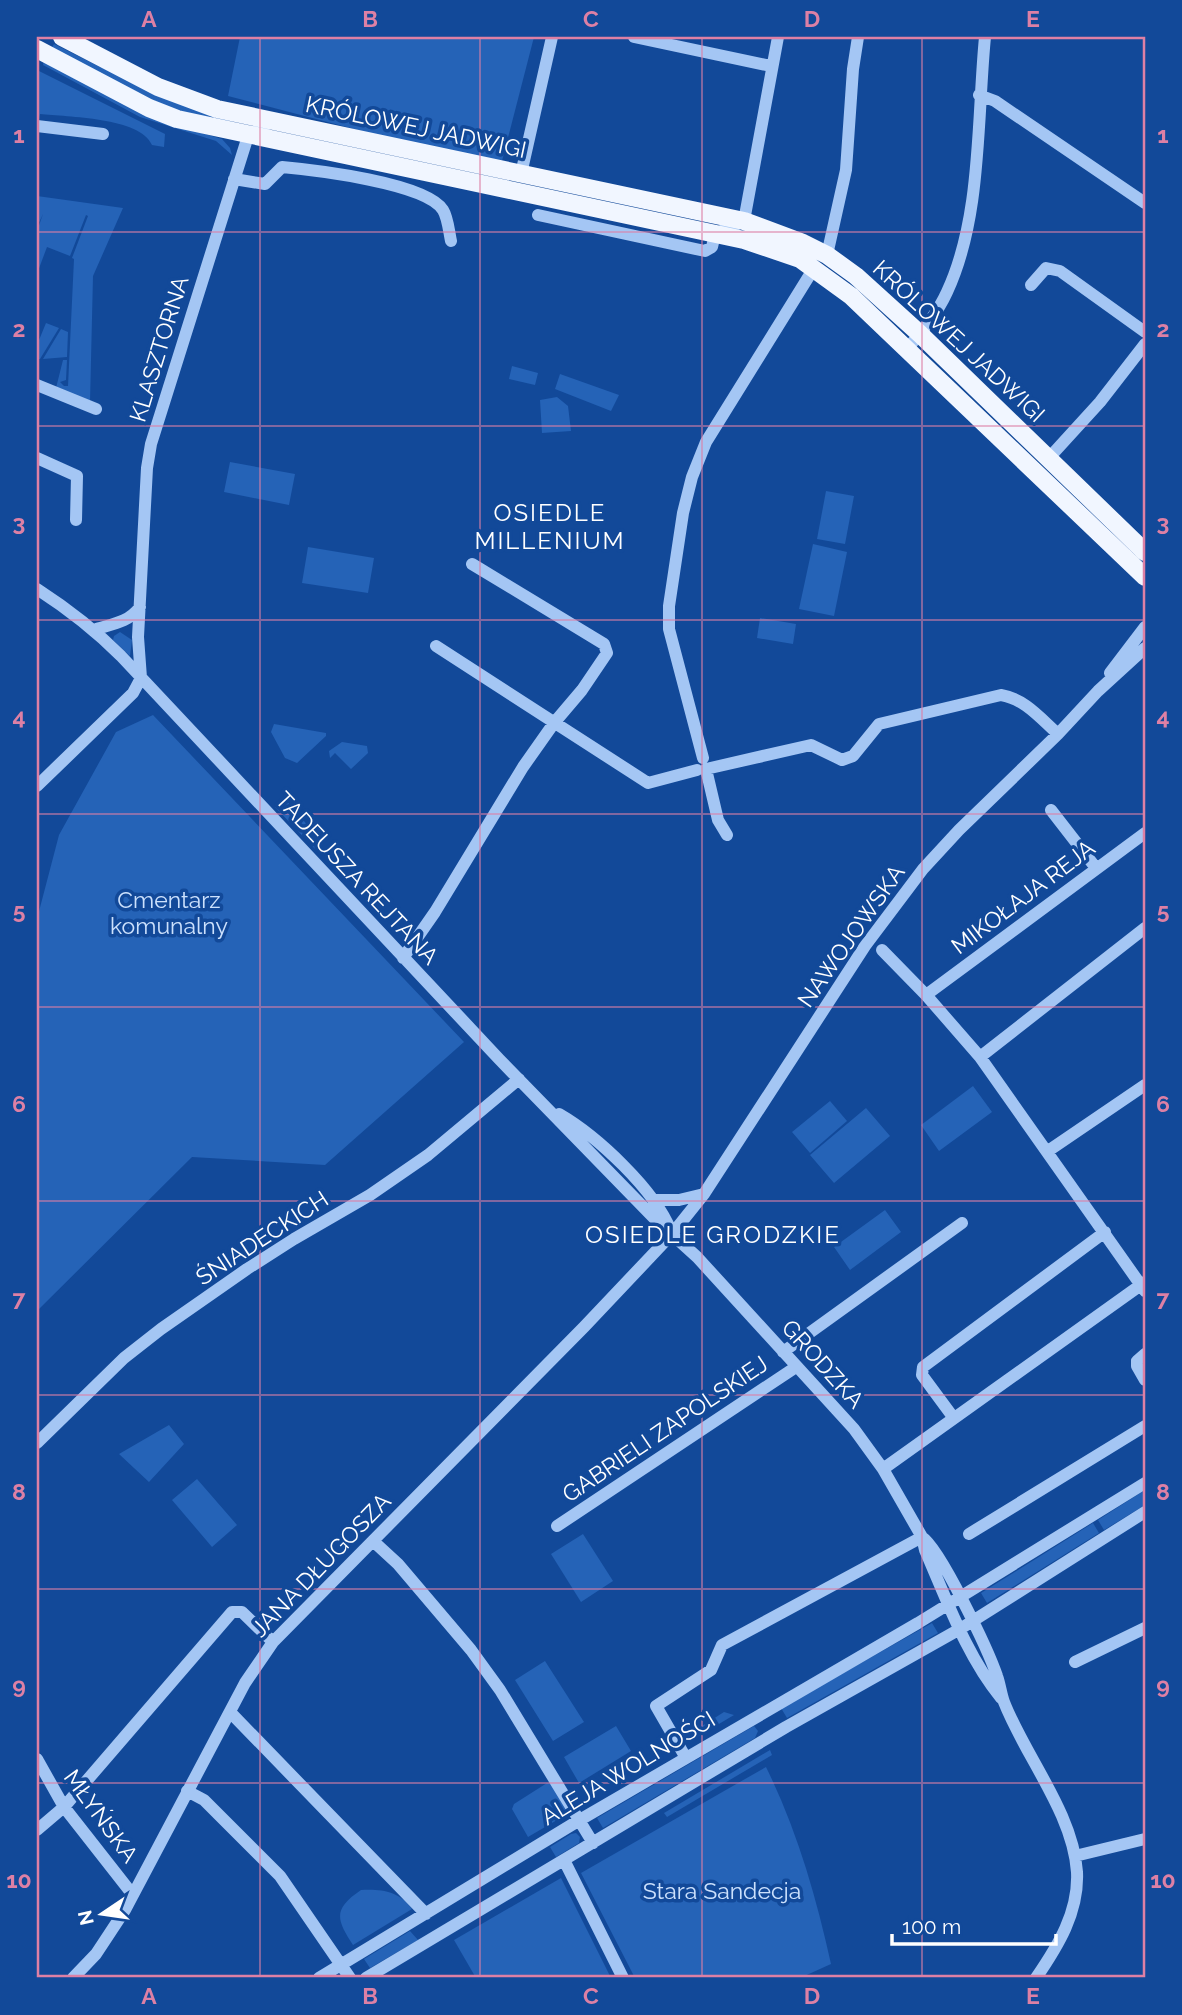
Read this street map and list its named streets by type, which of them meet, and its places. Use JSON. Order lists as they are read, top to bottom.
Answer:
{
  "streets": {
    "main road": ["KRÓLOWEJ JADWIGI"],
    "street": [
      "KLASZTORNA",
      "TADEUSZA REJTANA",
      "MIKOŁAJA REJA",
      "NAWOJOWSKA",
      "ŚNIADECKICH",
      "GRODZKA",
      "GABRIELI ZAPOLSKIEJ",
      "JANA DŁUGOSZA",
      "ALEJA WOLNOŚCI",
      "MŁYŃSKA"
    ]
  },
  "crossings": [
    ["KRÓLOWEJ JADWIGI", "KLASZTORNA"],
    ["KLASZTORNA", "TADEUSZA REJTANA"],
    ["TADEUSZA REJTANA", "NAWOJOWSKA"],
    ["TADEUSZA REJTANA", "ŚNIADECKICH"],
    ["TADEUSZA REJTANA", "GRODZKA"],
    ["TADEUSZA REJTANA", "JANA DŁUGOSZA"],
    ["NAWOJOWSKA", "GRODZKA"],
    ["NAWOJOWSKA", "JANA DŁUGOSZA"],
    ["GRODZKA", "GABRIELI ZAPOLSKIEJ"],
    ["GRODZKA", "JANA DŁUGOSZA"],
    ["GRODZKA", "ALEJA WOLNOŚCI"],
    ["JANA DŁUGOSZA", "MŁYŃSKA"]
  ],
  "districts": ["OSIEDLE MILLENIUM", "OSIEDLE GRODZKIE"],
  "parks": ["Cmentarz komunalny", "Stara Sandecja"],
  "scale_bar": "100 m",
  "north": "left",
  "grid": {
    "columns": [
      "A",
      "B",
      "C",
      "D",
      "E"
    ],
    "rows": [
      "1",
      "2",
      "3",
      "4",
      "5",
      "6",
      "7",
      "8",
      "9",
      "10"
    ]
  }
}
